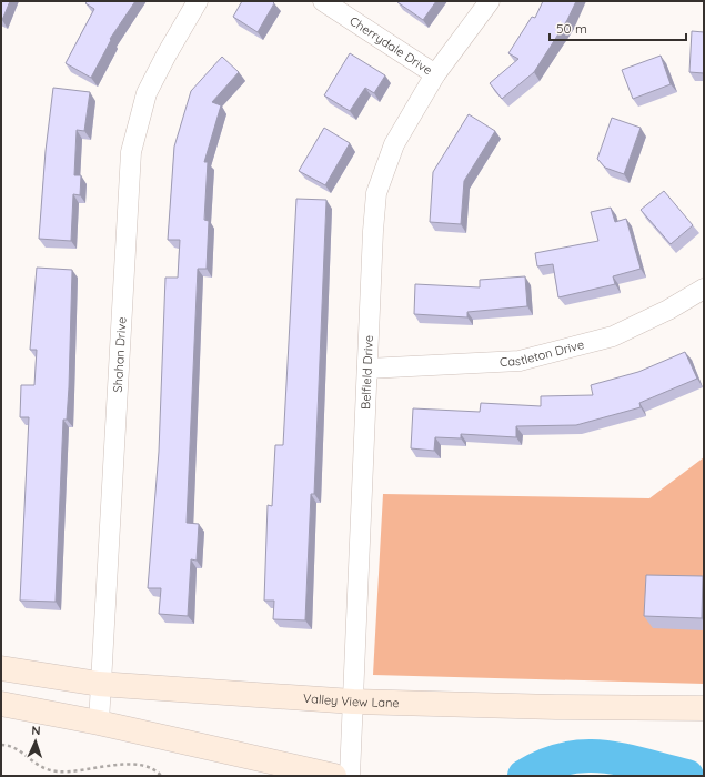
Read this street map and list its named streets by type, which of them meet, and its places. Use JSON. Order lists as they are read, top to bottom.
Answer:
{
  "streets": {
    "main road": ["Valley View Lane"],
    "street": [
      "Cherrydale Drive",
      "Castleton Drive",
      "Shahan Drive",
      "Belfield Drive"
    ]
  },
  "crossings": [
    ["Cherrydale Drive", "Belfield Drive"],
    ["Castleton Drive", "Belfield Drive"],
    ["Shahan Drive", "Valley View Lane"],
    ["Belfield Drive", "Valley View Lane"]
  ],
  "scale_bar": "50 m",
  "north": "top"
}
